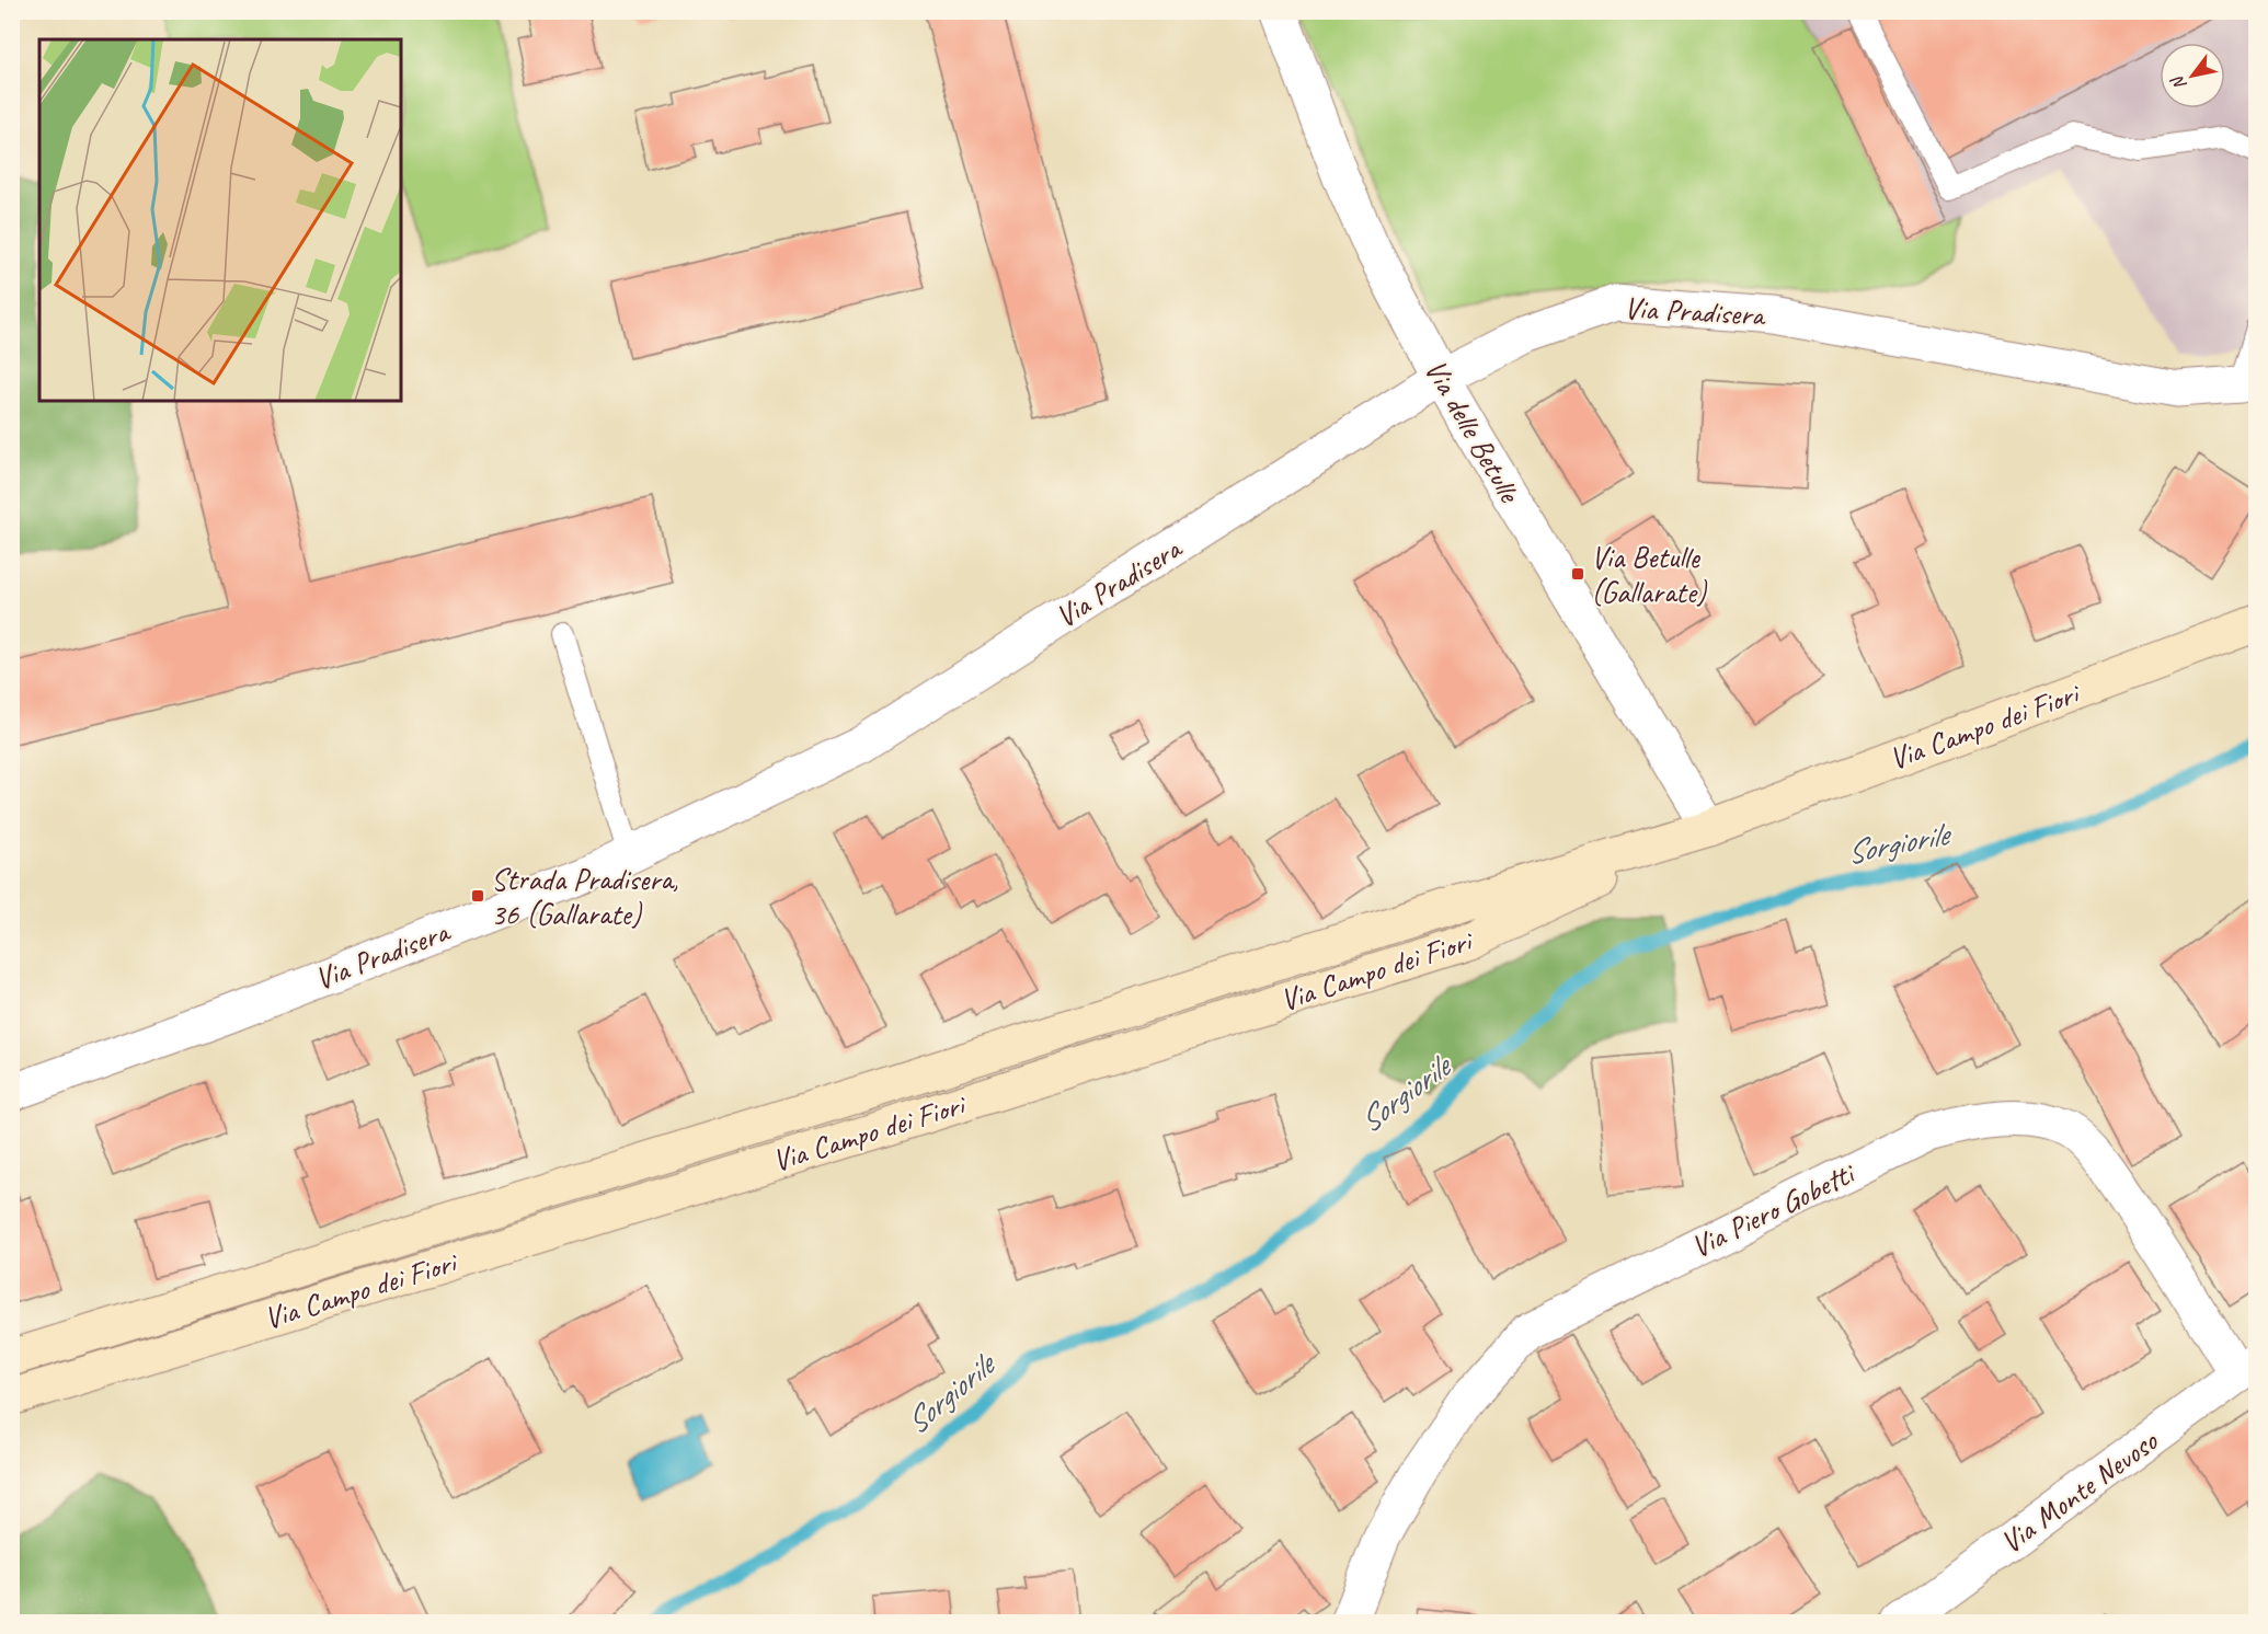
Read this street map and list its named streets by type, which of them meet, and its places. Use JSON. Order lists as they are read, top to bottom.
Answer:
{
  "streets": {
    "street": [
      "Via Pradisera",
      "Via delle Betulle",
      "Via Campo dei Fiori",
      "Via Piero Gobetti",
      "Via Monte Nevoso"
    ]
  },
  "crossings": [
    ["Via Pradisera", "Via delle Betulle"],
    ["Via delle Betulle", "Via Campo dei Fiori"],
    ["Via Piero Gobetti", "Via Monte Nevoso"]
  ],
  "water": ["Sorgiorile"],
  "places": {
    "transit": ["Via Betulle (Gallarate)", "Strada Pradisera, 36 (Gallarate)"]
  },
  "north": "bottom left"
}
